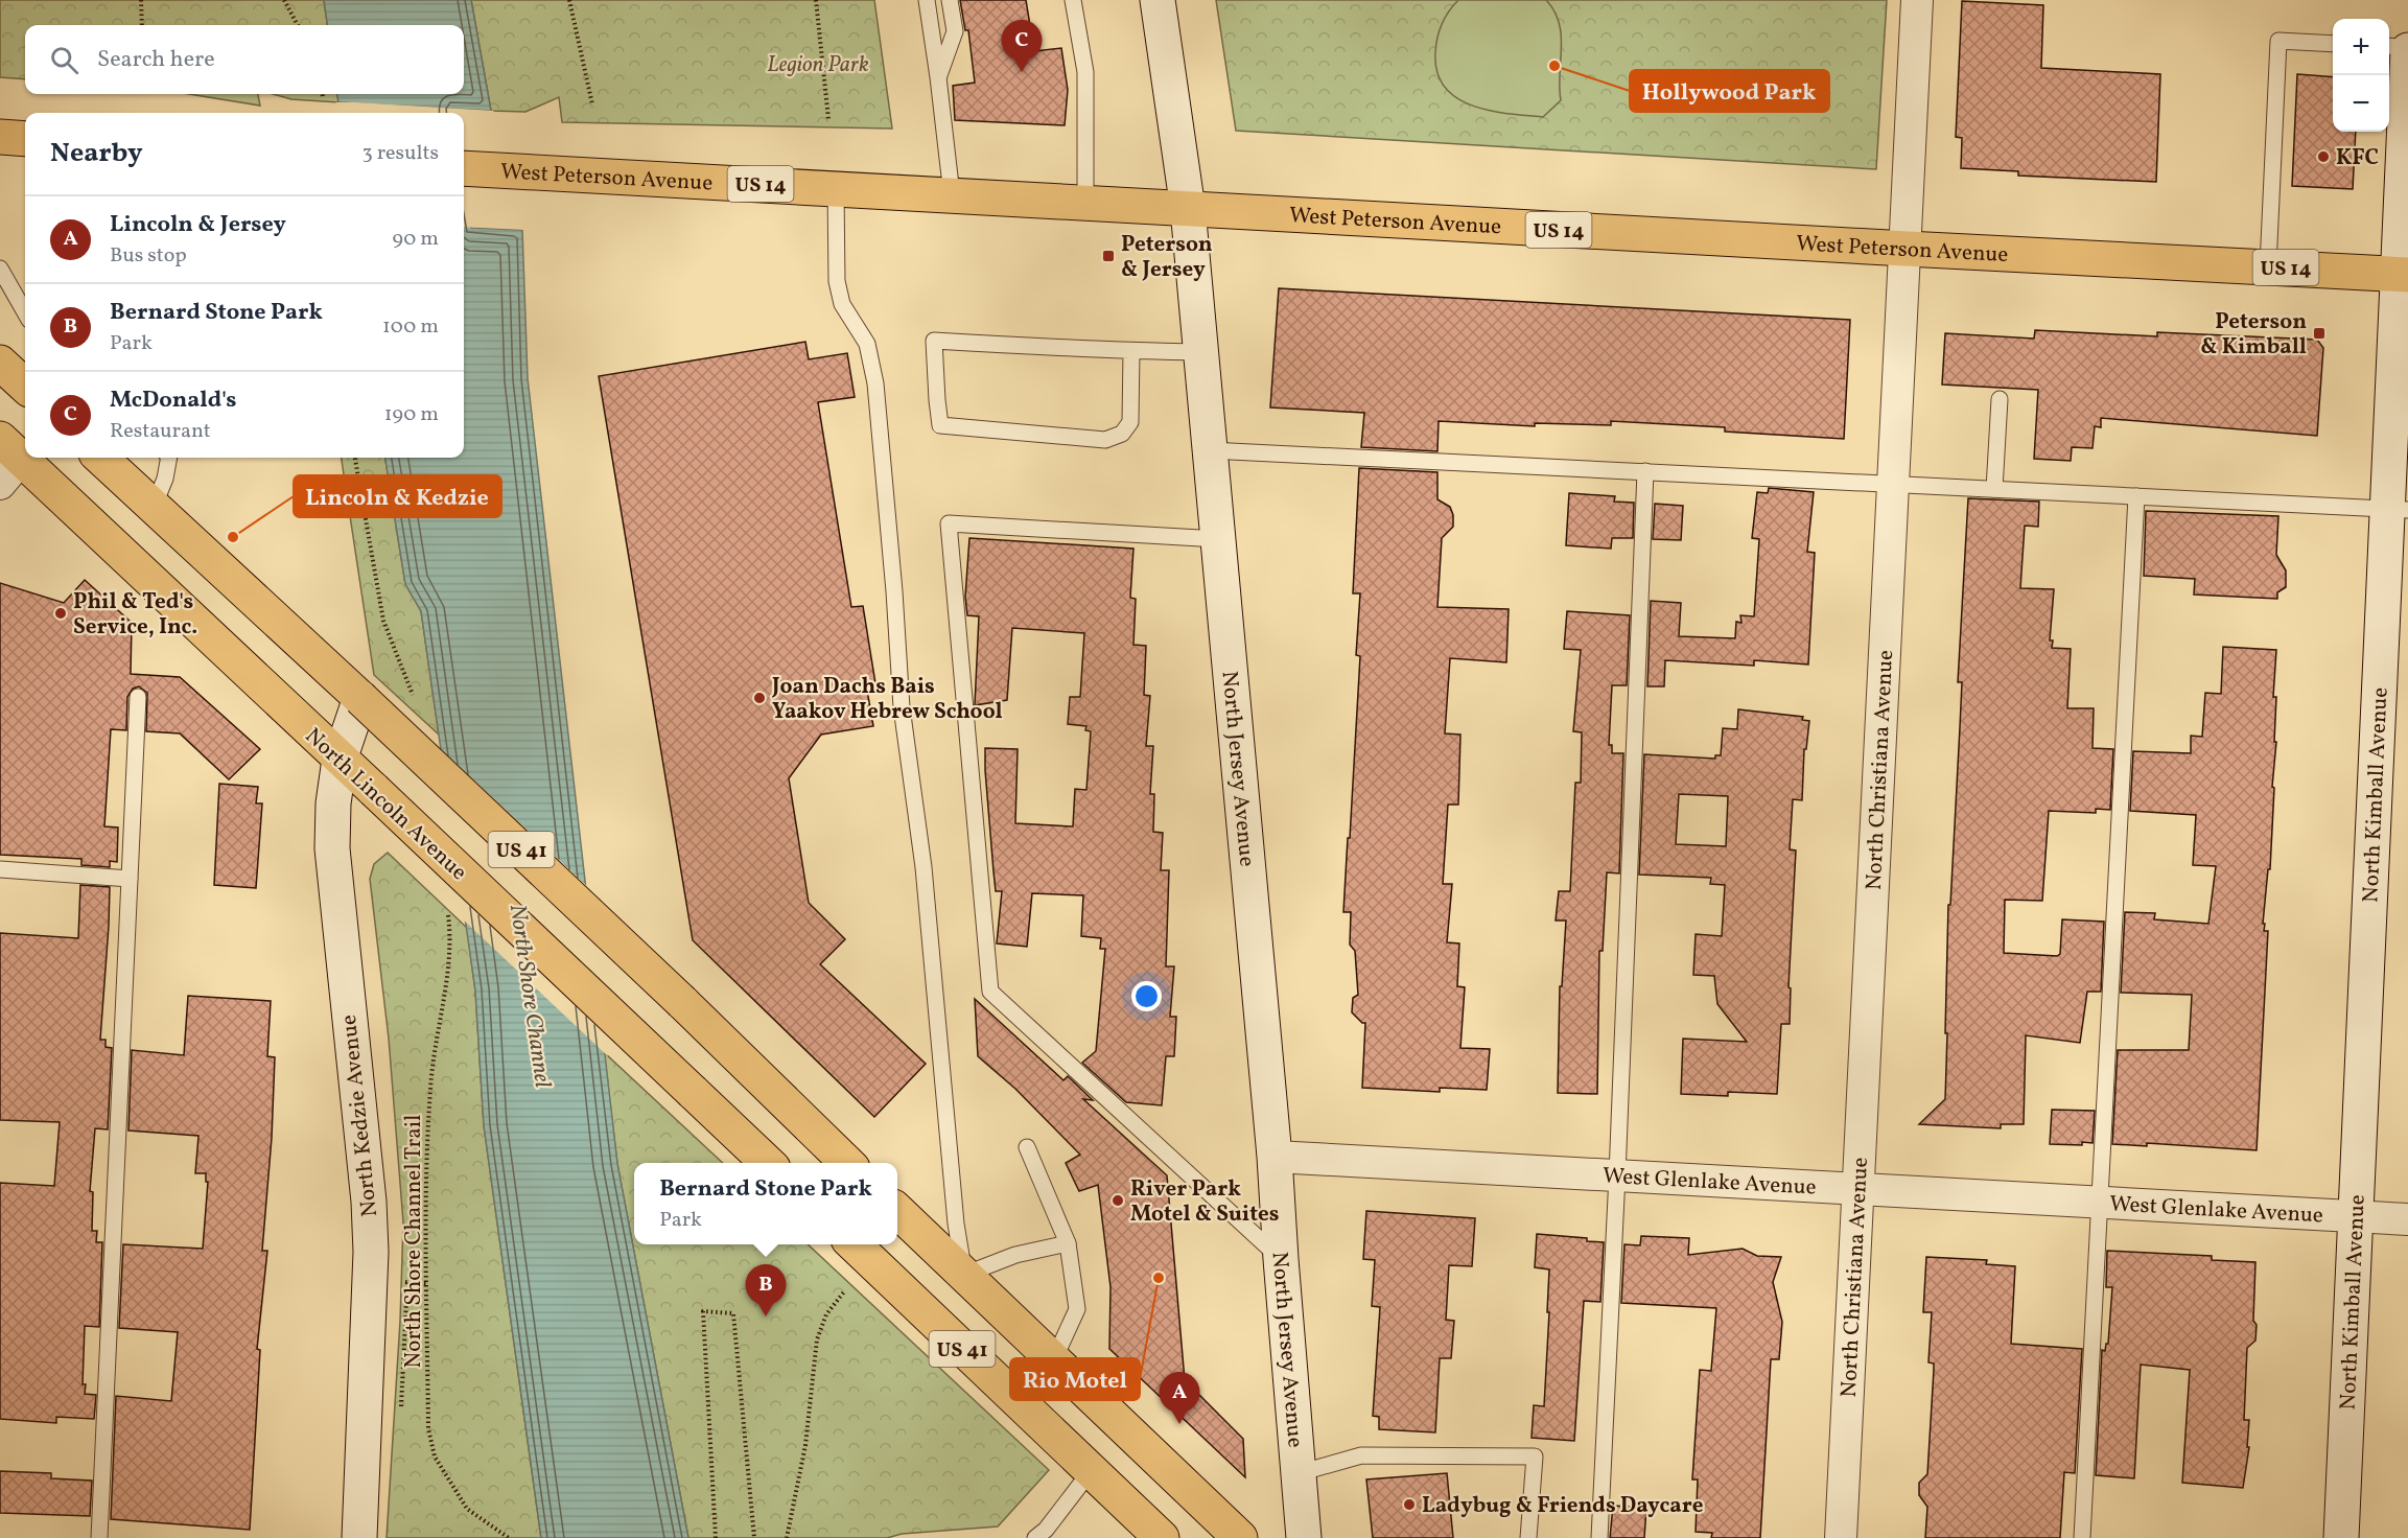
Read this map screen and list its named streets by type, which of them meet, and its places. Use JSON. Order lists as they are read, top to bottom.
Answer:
{
  "streets": {
    "main road": [
      "West Peterson Avenue",
      "US 14",
      "North Lincoln Avenue",
      "US 41"
    ],
    "street": [
      "North Jersey Avenue",
      "North Christiana Avenue",
      "North Kimball Avenue",
      "North Kedzie Avenue",
      "West Glenlake Avenue"
    ],
    "path": ["North Shore Channel Trail"]
  },
  "crossings": [
    ["West Peterson Avenue", "North Jersey Avenue"],
    ["West Peterson Avenue", "North Christiana Avenue"],
    ["West Peterson Avenue", "North Kimball Avenue"],
    ["North Jersey Avenue", "West Glenlake Avenue"],
    ["North Christiana Avenue", "West Glenlake Avenue"],
    ["North Kimball Avenue", "West Glenlake Avenue"],
    ["North Lincoln Avenue", "North Kedzie Avenue"],
    ["US 41", "North Kedzie Avenue"]
  ],
  "water": ["North Shore Channel"],
  "parks": ["Legion Park"],
  "places": {
    "other": [
      "Hollywood Park",
      "KFC",
      "Lincoln & Kedzie",
      "Phil & Ted's Service, Inc.",
      "Joan Dachs Bais Yaakov Hebrew School",
      "River Park Motel & Suites",
      "Rio Motel",
      "Ladybug & Friends Daycare"
    ],
    "transit": ["Peterson & Jersey", "Peterson & Kimball"]
  },
  "page": {
    "map_buttons": ["+", "−"],
    "pins": ["C", "B", "A"],
    "search": "Search here",
    "heading": ["Nearby", "3 results"],
    "list": [
      {
        "mark": "A",
        "name": "Lincoln & Jersey",
        "note": "Bus stop",
        "value": "90 m"
      },
      {
        "mark": "B",
        "name": "Bernard Stone Park",
        "note": "Park",
        "value": "100 m"
      },
      {
        "mark": "C",
        "name": "McDonald's",
        "note": "Restaurant",
        "value": "190 m"
      }
    ],
    "popup": ["Bernard Stone Park", "Park"]
  }
}
